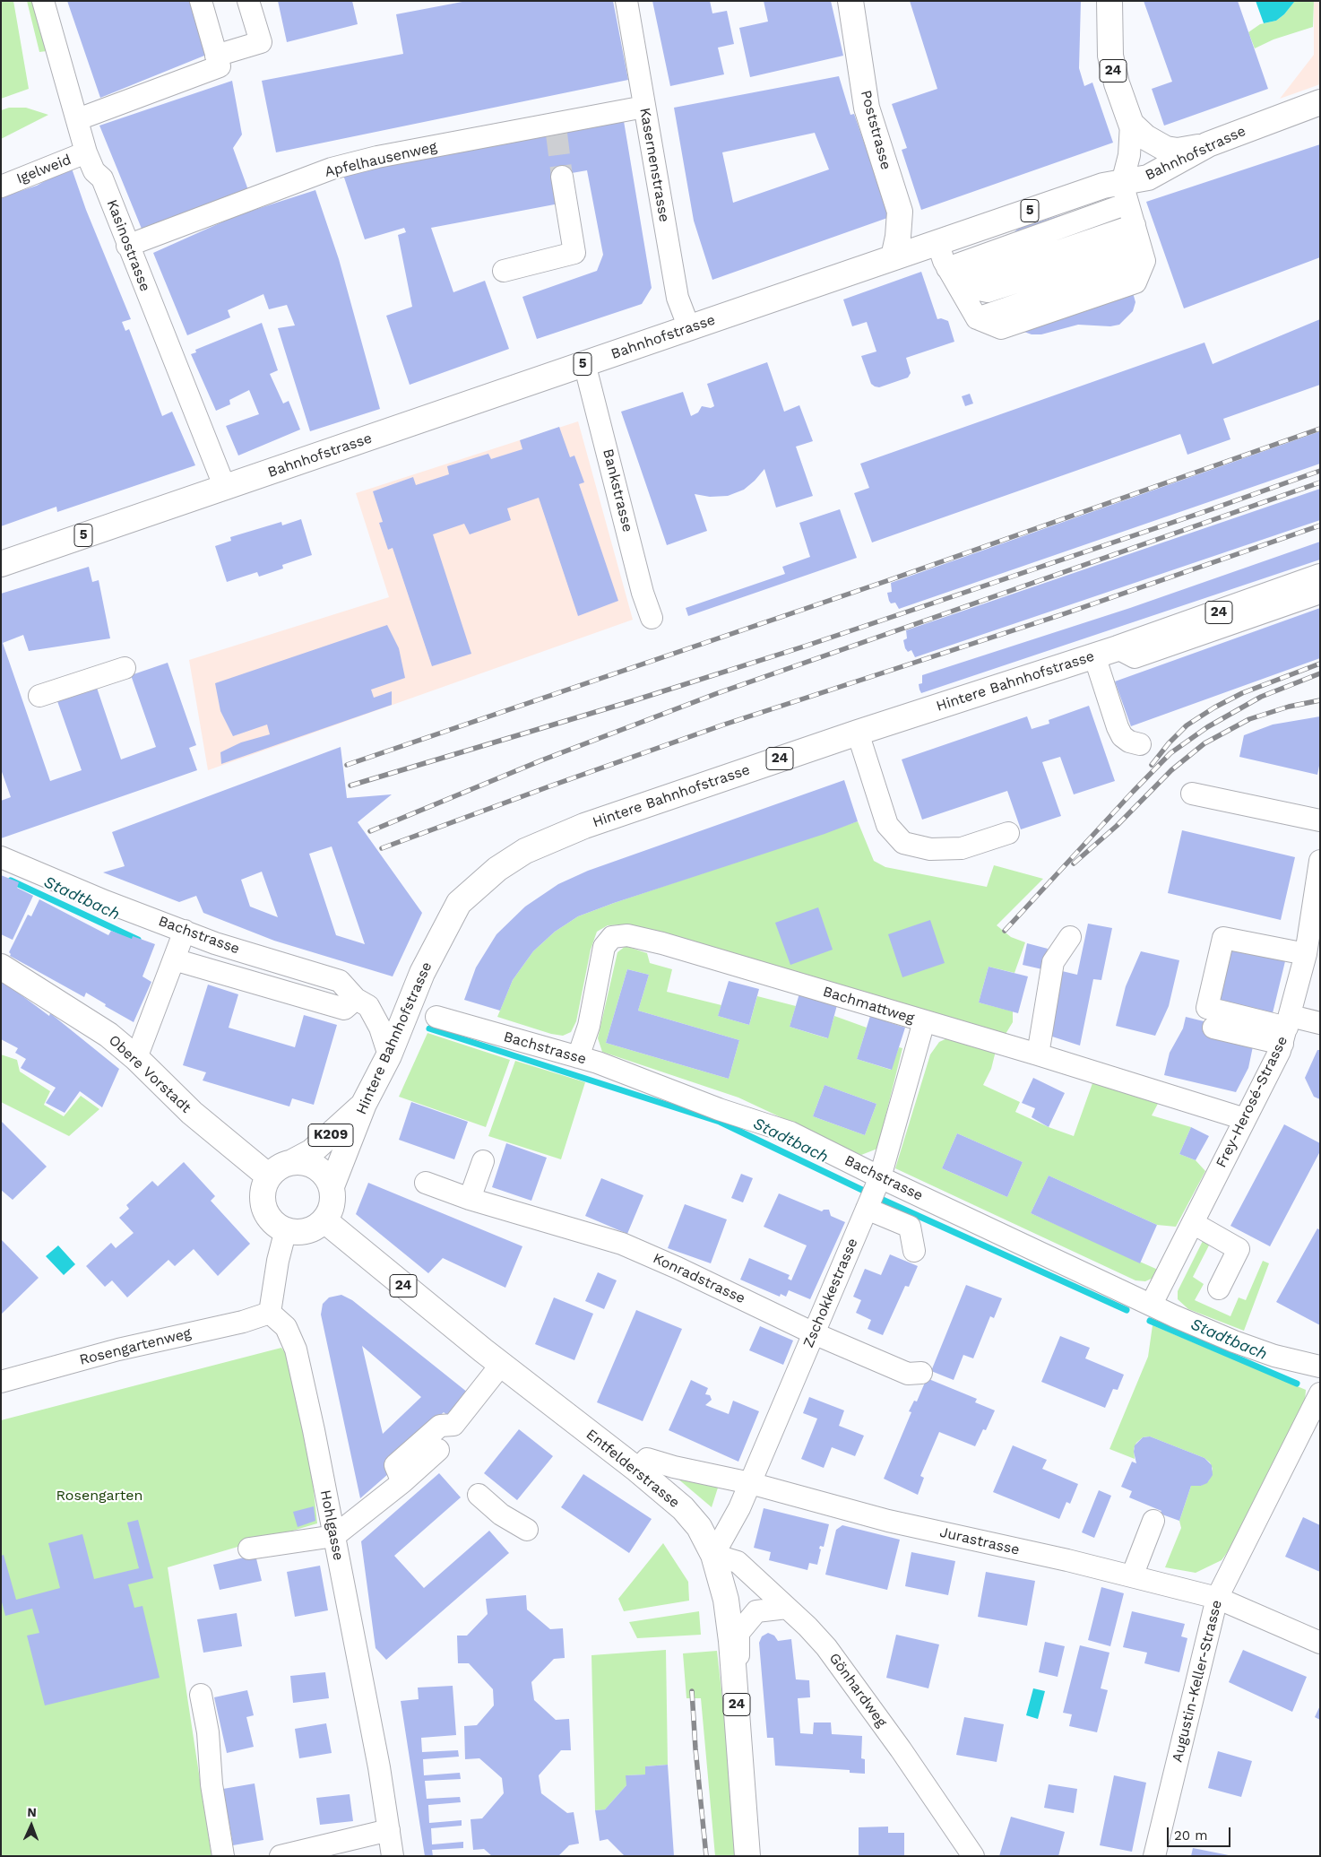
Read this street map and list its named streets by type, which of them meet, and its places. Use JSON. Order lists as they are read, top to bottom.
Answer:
{
  "streets": {
    "main road": [
      "24",
      "Poststrasse",
      "Bahnhofstrasse",
      "5",
      "Hintere Bahnhofstrasse",
      "Obere Vorstadt",
      "K209",
      "Entfelderstrasse"
    ],
    "street": [
      "Apfelhausenweg",
      "Kasernenstrasse",
      "Igelweid",
      "Kasinostrasse",
      "Bankstrasse",
      "Bachstrasse",
      "Bachmattweg",
      "Frey-Herosé-Strasse",
      "Konradstrasse",
      "Zschokkestrasse",
      "Rosengartenweg",
      "Hohlgasse",
      "Jurastrasse",
      "Augustin-Keller-Strasse",
      "Gönhardweg"
    ]
  },
  "crossings": [
    ["24", "Bahnhofstrasse"],
    ["Poststrasse", "Bahnhofstrasse"],
    ["Bahnhofstrasse", "Kasernenstrasse"],
    ["Bahnhofstrasse", "Kasinostrasse"],
    ["Bahnhofstrasse", "Bankstrasse"],
    ["Apfelhausenweg", "Kasernenstrasse"],
    ["Apfelhausenweg", "Kasinostrasse"],
    ["Igelweid", "Kasinostrasse"],
    ["Hintere Bahnhofstrasse", "Bachstrasse"],
    ["Hintere Bahnhofstrasse", "Obere Vorstadt"],
    ["Hintere Bahnhofstrasse", "K209"],
    ["Hintere Bahnhofstrasse", "Entfelderstrasse"],
    ["Bachstrasse", "Bachmattweg"],
    ["Bachstrasse", "Frey-Herosé-Strasse"],
    ["Bachstrasse", "Zschokkestrasse"],
    ["Bachmattweg", "Frey-Herosé-Strasse"],
    ["Bachmattweg", "Zschokkestrasse"],
    ["Obere Vorstadt", "K209"],
    ["Obere Vorstadt", "Entfelderstrasse"],
    ["K209", "Entfelderstrasse"],
    ["Konradstrasse", "Zschokkestrasse"],
    ["Zschokkestrasse", "Entfelderstrasse"],
    ["Zschokkestrasse", "Jurastrasse"],
    ["Zschokkestrasse", "Gönhardweg"],
    ["Rosengartenweg", "Hohlgasse"],
    ["Entfelderstrasse", "Jurastrasse"],
    ["Entfelderstrasse", "Gönhardweg"],
    ["Jurastrasse", "Augustin-Keller-Strasse"]
  ],
  "water": ["Stadtbach"],
  "parks": ["Rosengarten"],
  "scale_bar": "20 m",
  "north": "top"
}
